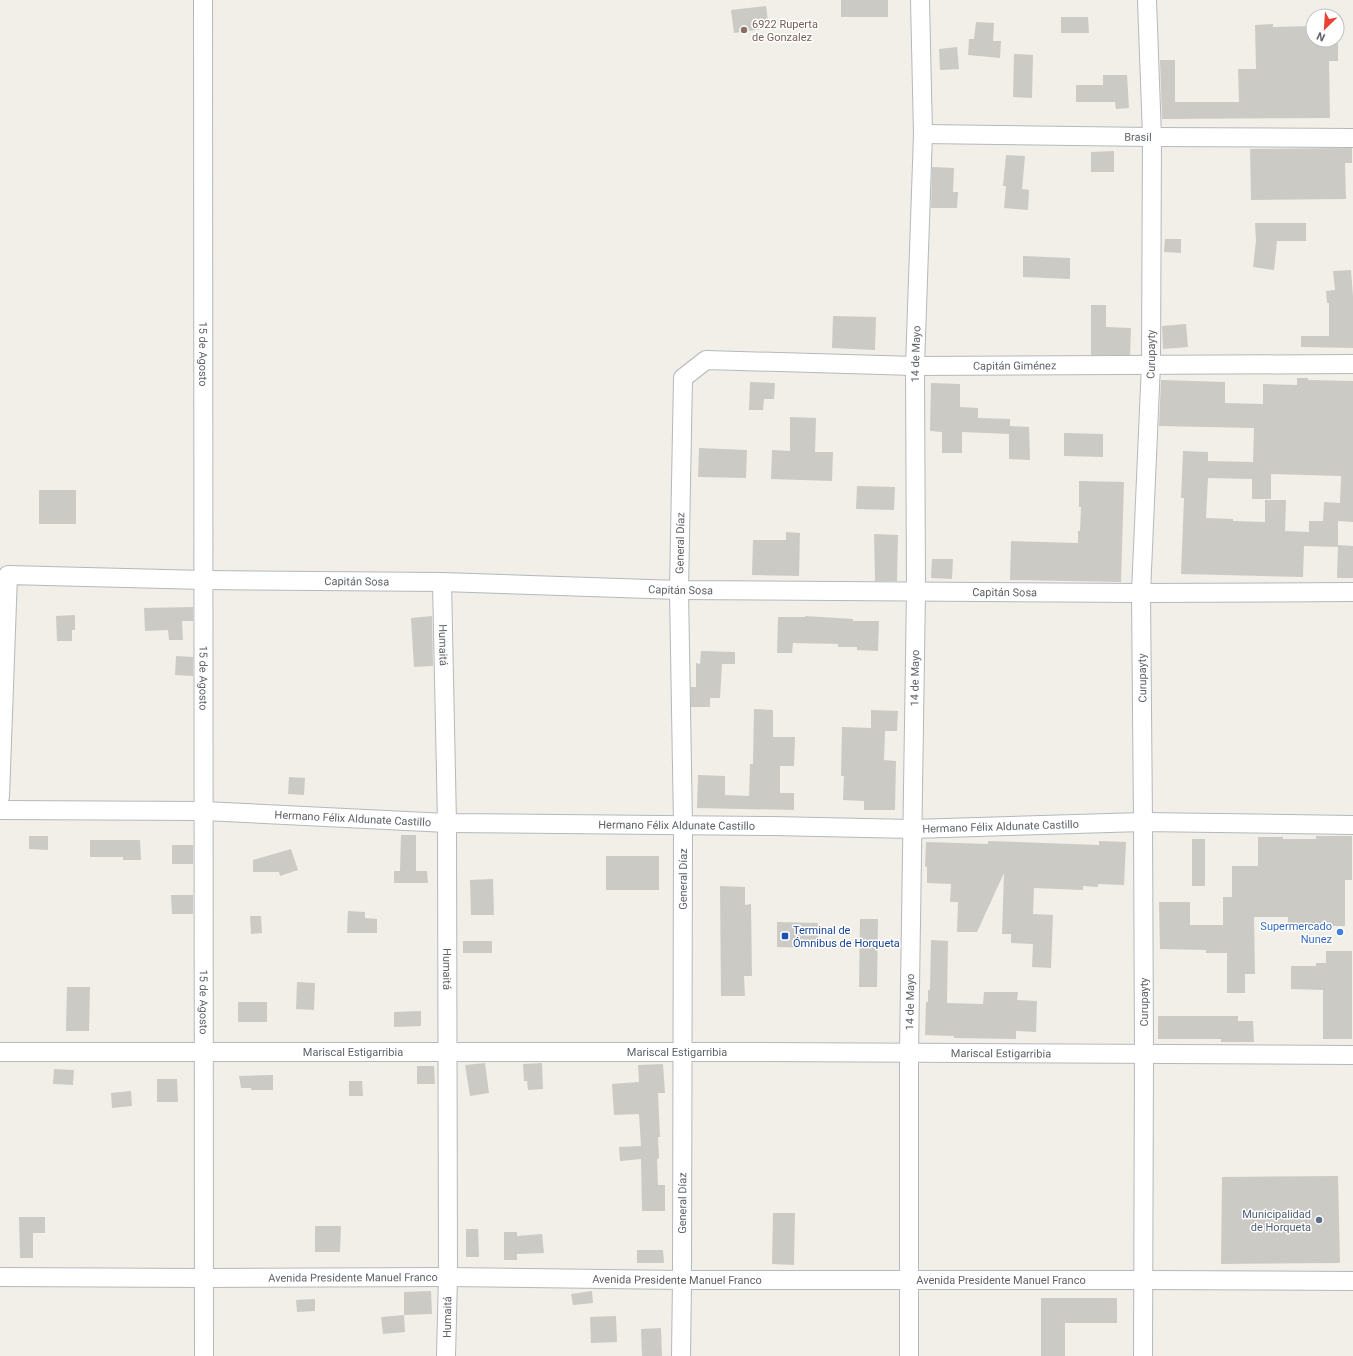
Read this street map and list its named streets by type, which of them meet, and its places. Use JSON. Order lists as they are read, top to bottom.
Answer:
{
  "streets": {
    "street": [
      "Brasil",
      "15 de Agosto",
      "14 de Mayo",
      "Curupayty",
      "Capitán Giménez",
      "General Díaz",
      "Capitán Sosa",
      "Humaitá",
      "Hermano Félix Aldunate Castillo",
      "Mariscal Estigarribia",
      "Avenida Presidente Manuel Franco"
    ]
  },
  "crossings": [
    ["Brasil", "14 de Mayo"],
    ["Brasil", "Curupayty"],
    ["15 de Agosto", "Capitán Sosa"],
    ["15 de Agosto", "Hermano Félix Aldunate Castillo"],
    ["15 de Agosto", "Mariscal Estigarribia"],
    ["15 de Agosto", "Avenida Presidente Manuel Franco"],
    ["14 de Mayo", "Capitán Giménez"],
    ["14 de Mayo", "Capitán Sosa"],
    ["14 de Mayo", "Hermano Félix Aldunate Castillo"],
    ["14 de Mayo", "Mariscal Estigarribia"],
    ["14 de Mayo", "Avenida Presidente Manuel Franco"],
    ["Curupayty", "Capitán Giménez"],
    ["Curupayty", "Capitán Sosa"],
    ["Curupayty", "Hermano Félix Aldunate Castillo"],
    ["Curupayty", "Mariscal Estigarribia"],
    ["Curupayty", "Avenida Presidente Manuel Franco"],
    ["Capitán Giménez", "General Díaz"],
    ["General Díaz", "Capitán Sosa"],
    ["General Díaz", "Hermano Félix Aldunate Castillo"],
    ["General Díaz", "Mariscal Estigarribia"],
    ["General Díaz", "Avenida Presidente Manuel Franco"],
    ["Capitán Sosa", "Humaitá"],
    ["Humaitá", "Hermano Félix Aldunate Castillo"],
    ["Humaitá", "Mariscal Estigarribia"],
    ["Humaitá", "Avenida Presidente Manuel Franco"]
  ],
  "places": {
    "other": ["6922 Ruperta de Gonzalez", "Supermercado Nunez", "Municipalidad de Horqueta"],
    "transit": ["Terminal de Ómnibus de Horqueta"]
  },
  "north": "bottom left"
}
